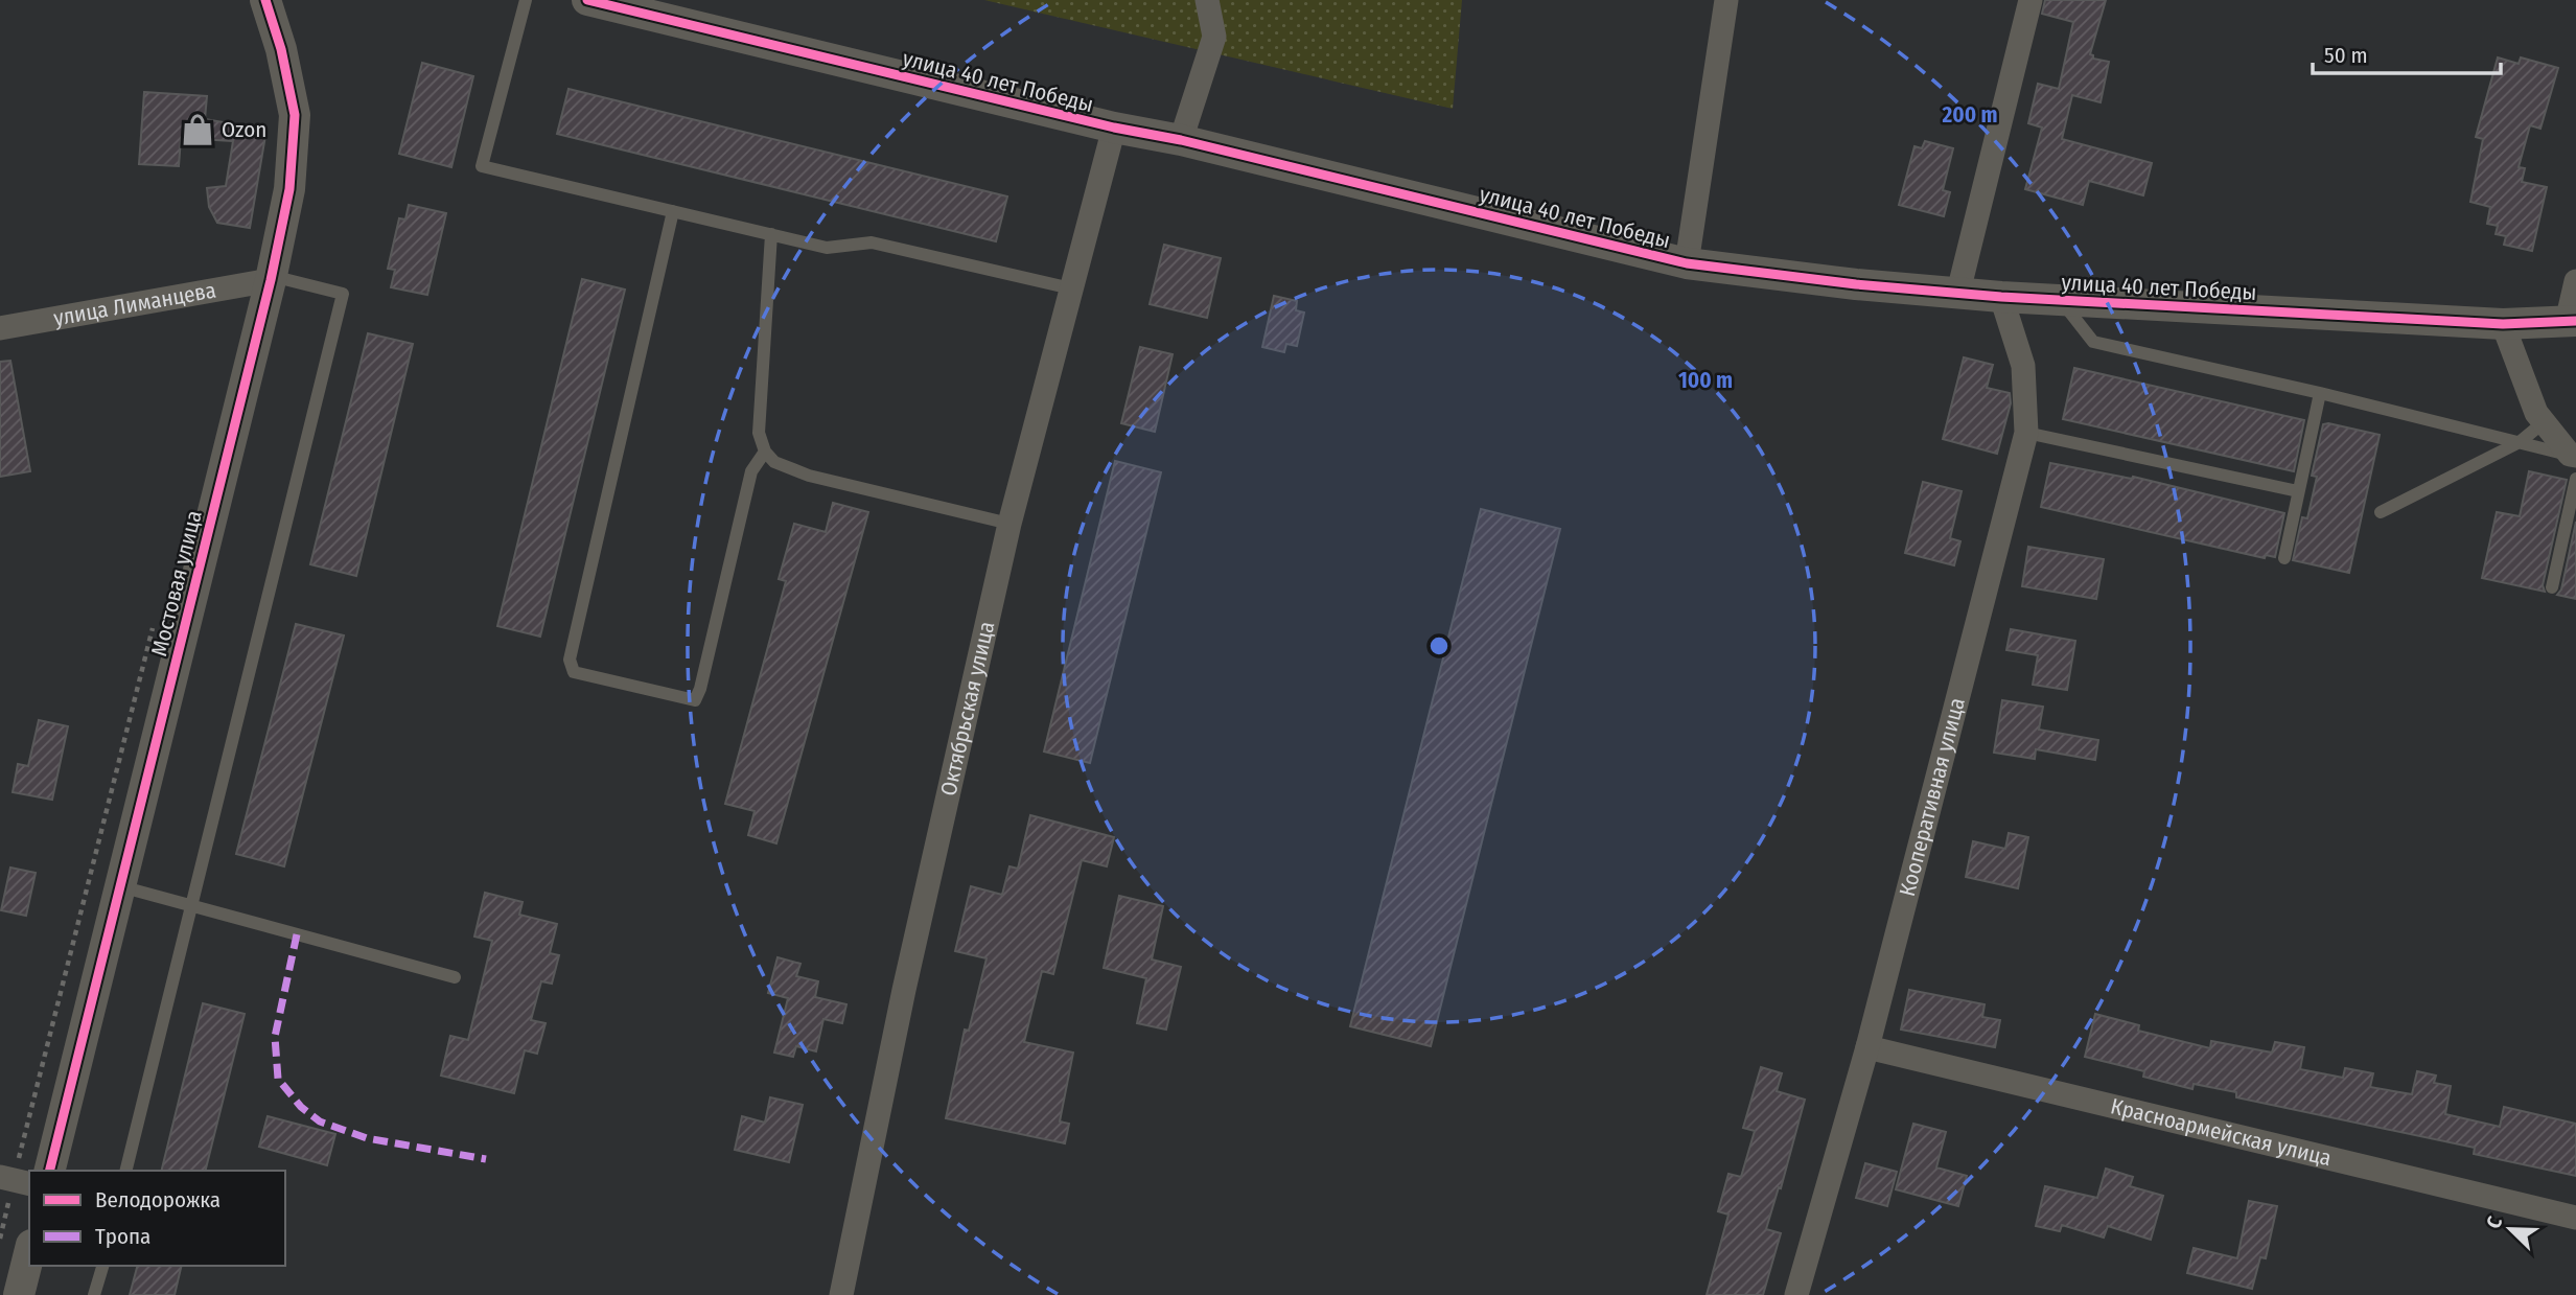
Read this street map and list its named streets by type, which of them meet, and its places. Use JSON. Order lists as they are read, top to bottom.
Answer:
{
  "streets": {
    "street": [
      "улица 40 лет Победы",
      "улица Лиманцева",
      "Мостовая улица",
      "Октябрьская улица",
      "Кооперативная улица",
      "Красноармейская улица"
    ]
  },
  "crossings": [
    ["улица 40 лет Победы", "Октябрьская улица"],
    ["улица 40 лет Победы", "Кооперативная улица"],
    ["улица Лиманцева", "Мостовая улица"],
    ["Кооперативная улица", "Красноармейская улица"]
  ],
  "places": {
    "shop": ["Ozon"]
  },
  "legend": ["Велодорожка", "Тропа"],
  "scale_bar": "50 m",
  "north": "top left",
  "rings": ["200 m", "100 m"]
}
